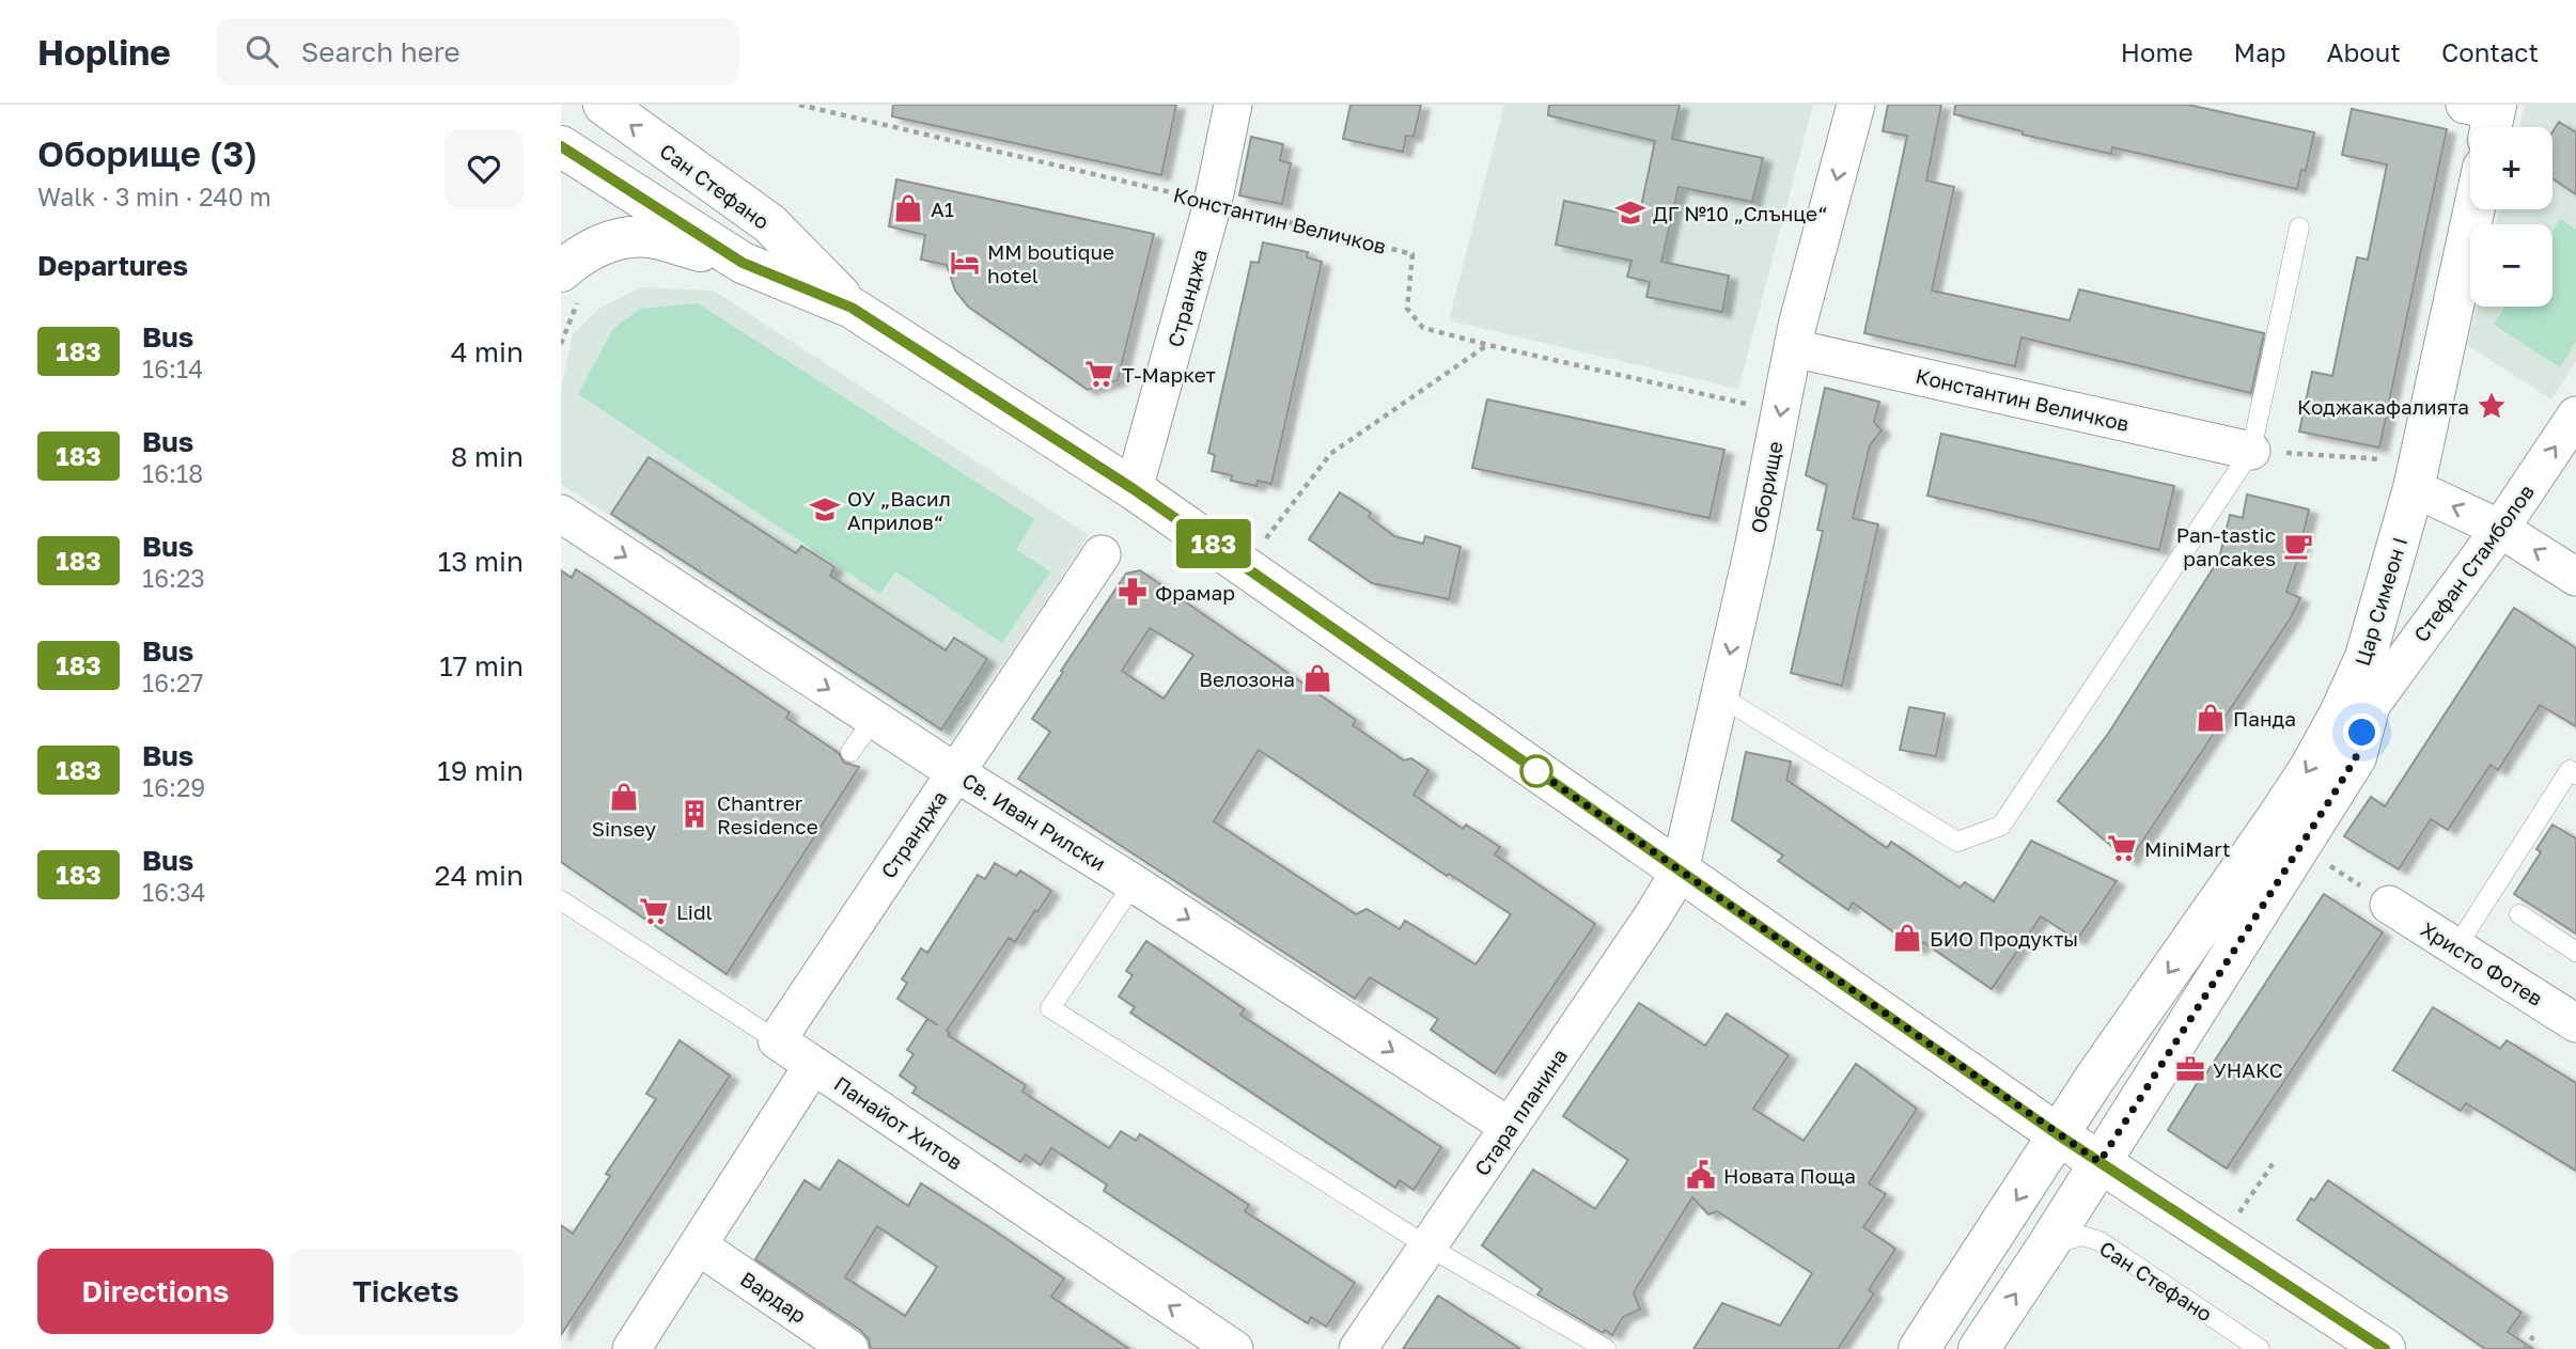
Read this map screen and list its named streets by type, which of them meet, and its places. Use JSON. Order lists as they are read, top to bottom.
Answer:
{
  "streets": {
    "main road": ["Сан Стефано", "Стефан Стамболов", "Цар Симеон I"],
    "street": [
      "Константин Величков",
      "Странджа",
      "Оборище",
      "Св. Иван Рилски",
      "Христо Фотев",
      "Стара планина",
      "Панайот Хитов",
      "Вардар"
    ]
  },
  "crossings": [
    ["Сан Стефано", "Странджа"],
    ["Сан Стефано", "Оборище"],
    ["Сан Стефано", "Стефан Стамболов"],
    ["Сан Стефано", "Цар Симеон I"],
    ["Сан Стефано", "Стара планина"],
    ["Константин Величков", "Странджа"],
    ["Константин Величков", "Оборище"],
    ["Странджа", "Св. Иван Рилски"],
    ["Странджа", "Панайот Хитов"],
    ["Оборище", "Стара планина"],
    ["Стефан Стамболов", "Цар Симеон I"],
    ["Св. Иван Рилски", "Стара планина"]
  ],
  "one_way": [
    "Оборище",
    "Цар Симеон I",
    "Св. Иван Рилски",
    "Панайот Хитов"
  ],
  "places": {
    "shop": [
      "A1",
      "Велозона",
      "Панда",
      "Sinsey",
      "БИО Продукты"
    ],
    "school or university": ["ДГ №10 „Слънце“", "ОУ „Васил Априлов“"],
    "hotel": ["MM boutique hotel"],
    "supermarket": ["Т-Маркет", "MiniMart", "Lidl"],
    "place": ["Коджакафалията"],
    "cafe": ["Pan-tastic pancakes"],
    "pharmacy": ["Фрамар"],
    "building": ["Chantrer Residence"],
    "office": ["УНАКС"],
    "public building": ["Новата Поща"]
  },
  "lines": ["bus line 183"],
  "page": {
    "header": "Hopline",
    "search": "Search here",
    "nav": [
      "Home",
      "Map",
      "About",
      "Contact"
    ],
    "heading": [
      ["Оборище (3)", "Walk · 3 min · 240 m"],
      "Departures"
    ],
    "on_map": "183",
    "map_buttons": ["+", "−"],
    "list": [
      {
        "mark": "183",
        "name": "Bus",
        "note": "16:14",
        "value": "4 min"
      },
      {
        "mark": "183",
        "name": "Bus",
        "note": "16:18",
        "value": "8 min"
      },
      {
        "mark": "183",
        "name": "Bus",
        "note": "16:23",
        "value": "13 min"
      },
      {
        "mark": "183",
        "name": "Bus",
        "note": "16:27",
        "value": "17 min"
      },
      {
        "mark": "183",
        "name": "Bus",
        "note": "16:29",
        "value": "19 min"
      },
      {
        "mark": "183",
        "name": "Bus",
        "note": "16:34",
        "value": "24 min"
      }
    ],
    "buttons": ["Directions", "Tickets"]
  }
}
